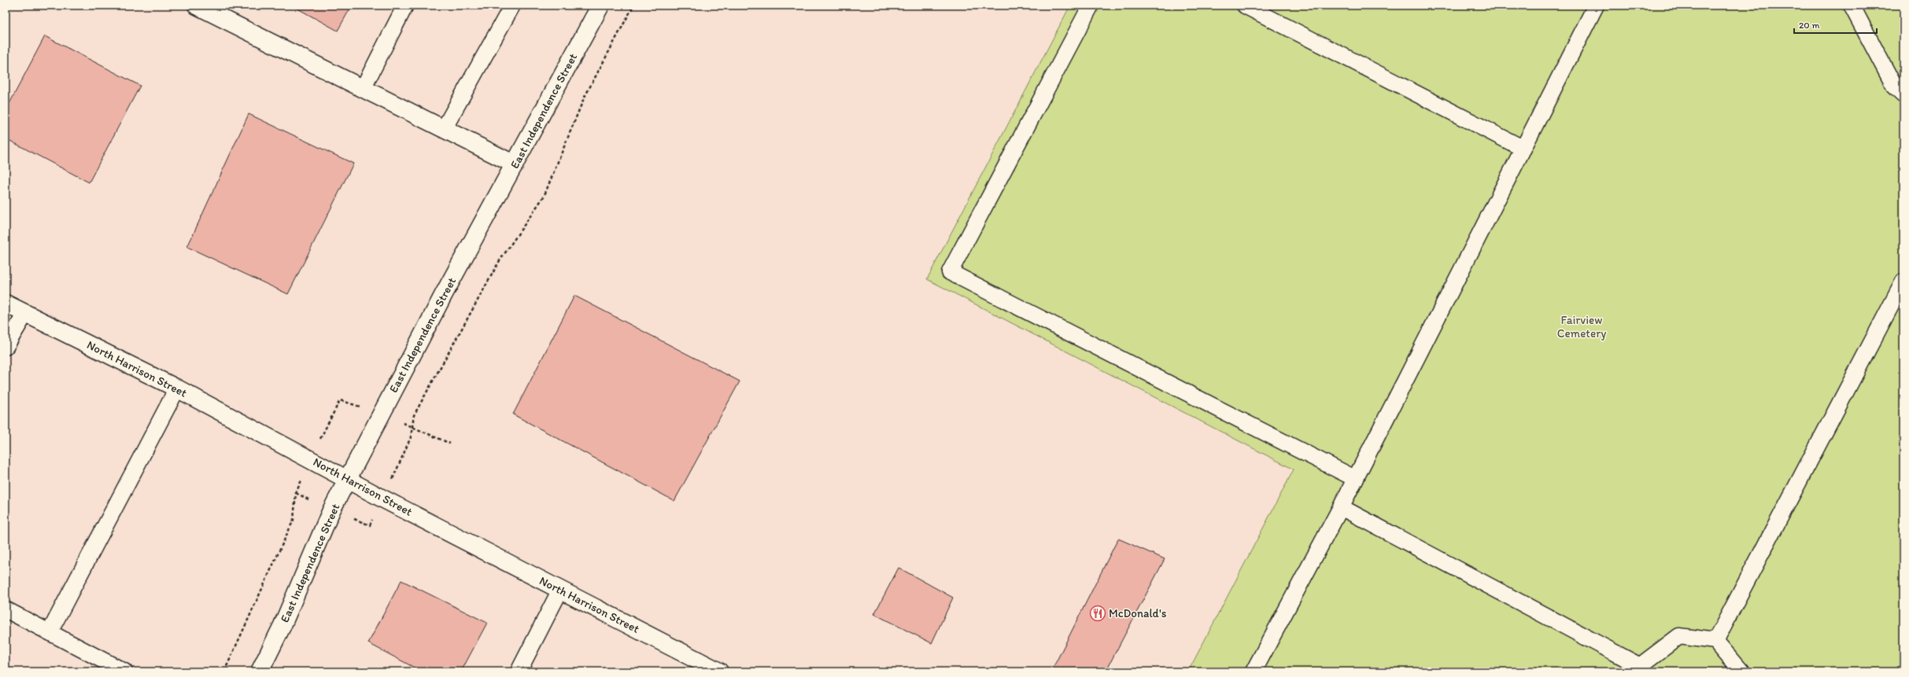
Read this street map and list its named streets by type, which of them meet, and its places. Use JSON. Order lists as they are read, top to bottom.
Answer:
{
  "streets": {
    "street": ["East Independence Street", "North Harrison Street"]
  },
  "crossings": [
    ["East Independence Street", "North Harrison Street"]
  ],
  "parks": ["Fairview Cemetery"],
  "places": {
    "restaurant": ["McDonald's"]
  },
  "scale_bar": "20 m"
}
